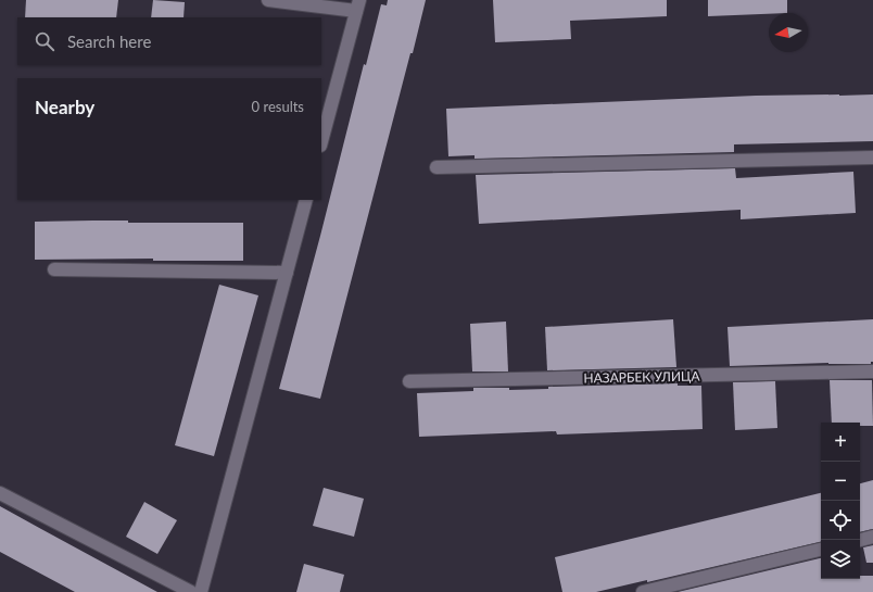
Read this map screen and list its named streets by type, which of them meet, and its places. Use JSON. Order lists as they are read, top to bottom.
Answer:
{
  "streets": {
    "street": ["НАЗАРБЕК УЛИЦА"]
  },
  "north": "left",
  "page": {
    "search": "Search here",
    "heading": ["Nearby", "0 results"],
    "map_buttons": ["+", "−"]
  }
}
